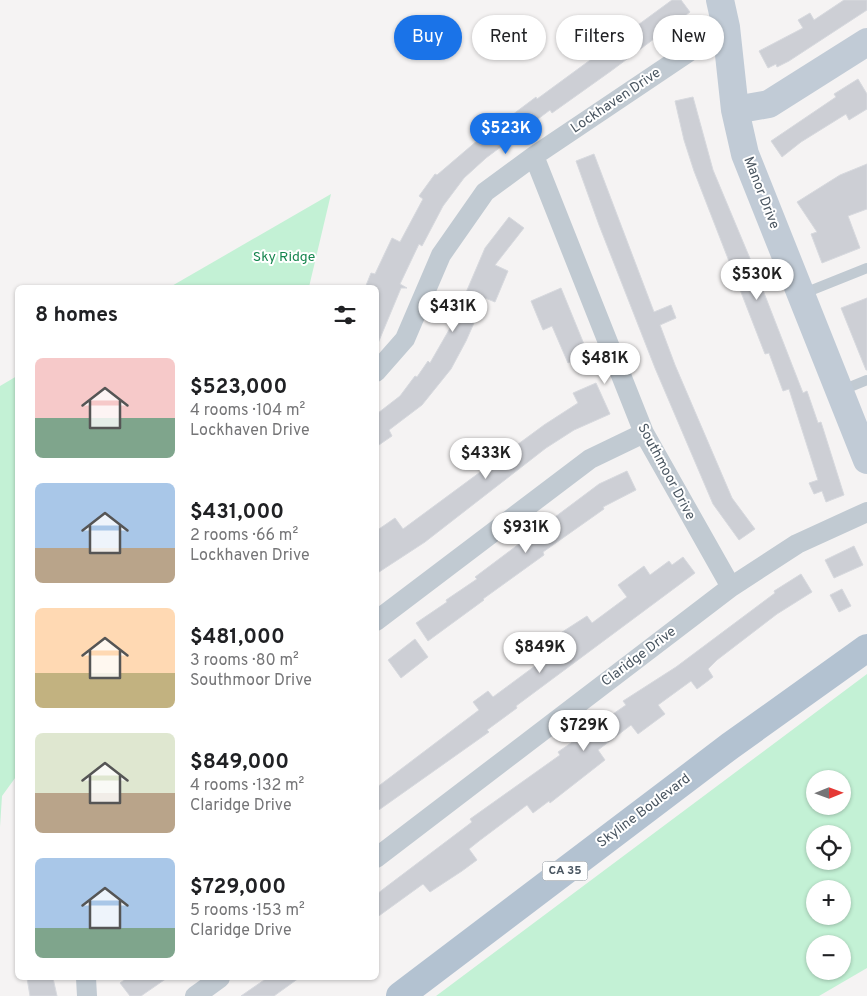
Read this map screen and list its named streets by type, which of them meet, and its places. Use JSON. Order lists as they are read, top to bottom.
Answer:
{
  "streets": {
    "main road": ["Skyline Boulevard", "CA 35"],
    "street": [
      "Lockhaven Drive",
      "Manor Drive",
      "Southmoor Drive",
      "Claridge Drive"
    ]
  },
  "crossings": [
    ["Lockhaven Drive", "Manor Drive"],
    ["Lockhaven Drive", "Southmoor Drive"],
    ["Southmoor Drive", "Claridge Drive"]
  ],
  "parks": ["Sky Ridge"],
  "north": "right",
  "page": {
    "chip": [
      "Buy",
      "Rent",
      "Filters",
      "New"
    ],
    "price": [
      "$523K",
      "$530K",
      "$431K",
      "$481K",
      "$433K",
      "$931K",
      "$849K",
      "$729K"
    ],
    "heading": "8 homes",
    "list": [
      {
        "name": "$523,000",
        "note": "4 rooms · 104 m² · Lockhaven Drive"
      },
      {
        "name": "$431,000",
        "note": "2 rooms · 66 m² · Lockhaven Drive"
      },
      {
        "name": "$481,000",
        "note": "3 rooms · 80 m² · Southmoor Drive"
      },
      {
        "name": "$849,000",
        "note": "4 rooms · 132 m² · Claridge Drive"
      },
      {
        "name": "$729,000",
        "note": "5 rooms · 153 m² · Claridge Drive"
      }
    ],
    "map_buttons": ["+", "−"]
  }
}
